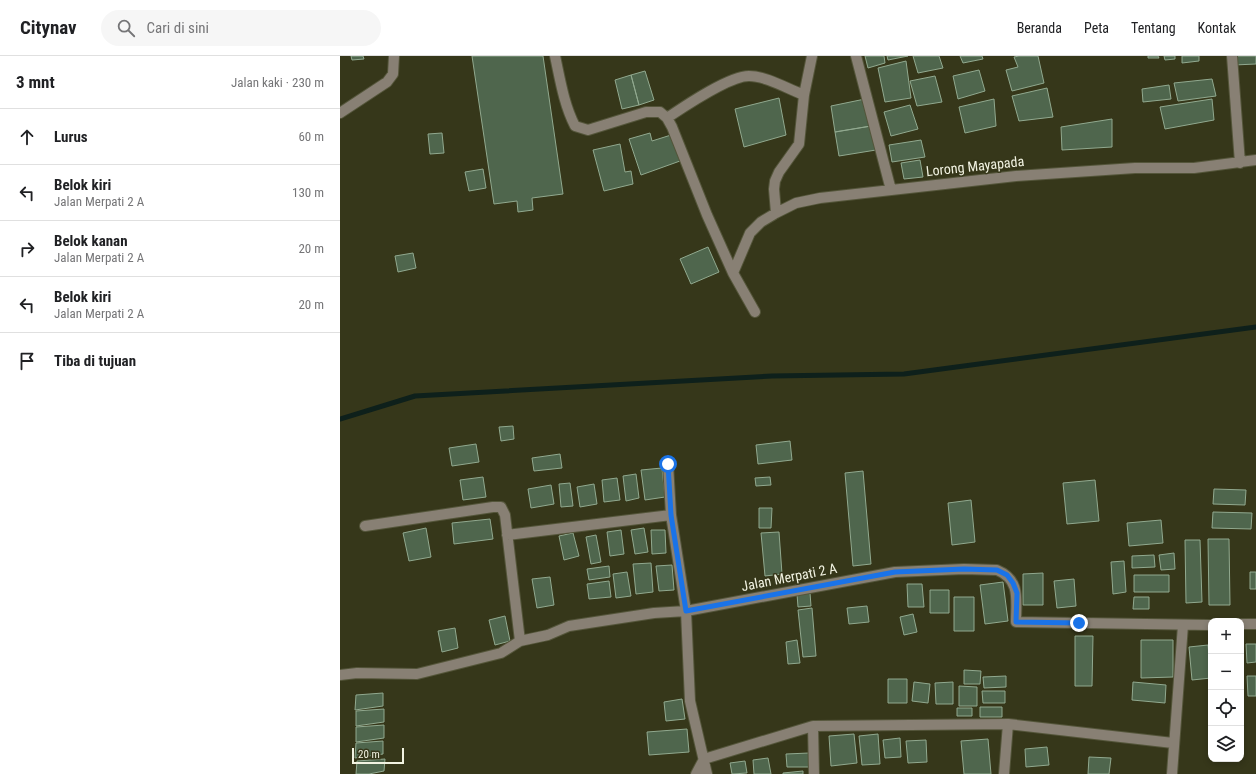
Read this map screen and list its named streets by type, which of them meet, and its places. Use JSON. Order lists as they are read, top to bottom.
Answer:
{
  "streets": {
    "street": ["Lorong Mayapada", "Jalan Merpati 2 A"]
  },
  "scale_bar": "20 m",
  "page": {
    "header": "Citynav",
    "search": "Cari di sini",
    "nav": [
      "Beranda",
      "Peta",
      "Tentang",
      "Kontak"
    ],
    "heading": ["3 mnt", "Jalan kaki · 230 m"],
    "list": [
      ["Lurus", "60 m"],
      ["Belok kiri", "Jalan Merpati 2 A", "130 m"],
      ["Belok kanan", "Jalan Merpati 2 A", "20 m"],
      ["Belok kiri", "Jalan Merpati 2 A", "20 m"],
      "Tiba di tujuan"
    ],
    "map_buttons": ["+", "−"],
    "scale": "20 m"
  }
}
